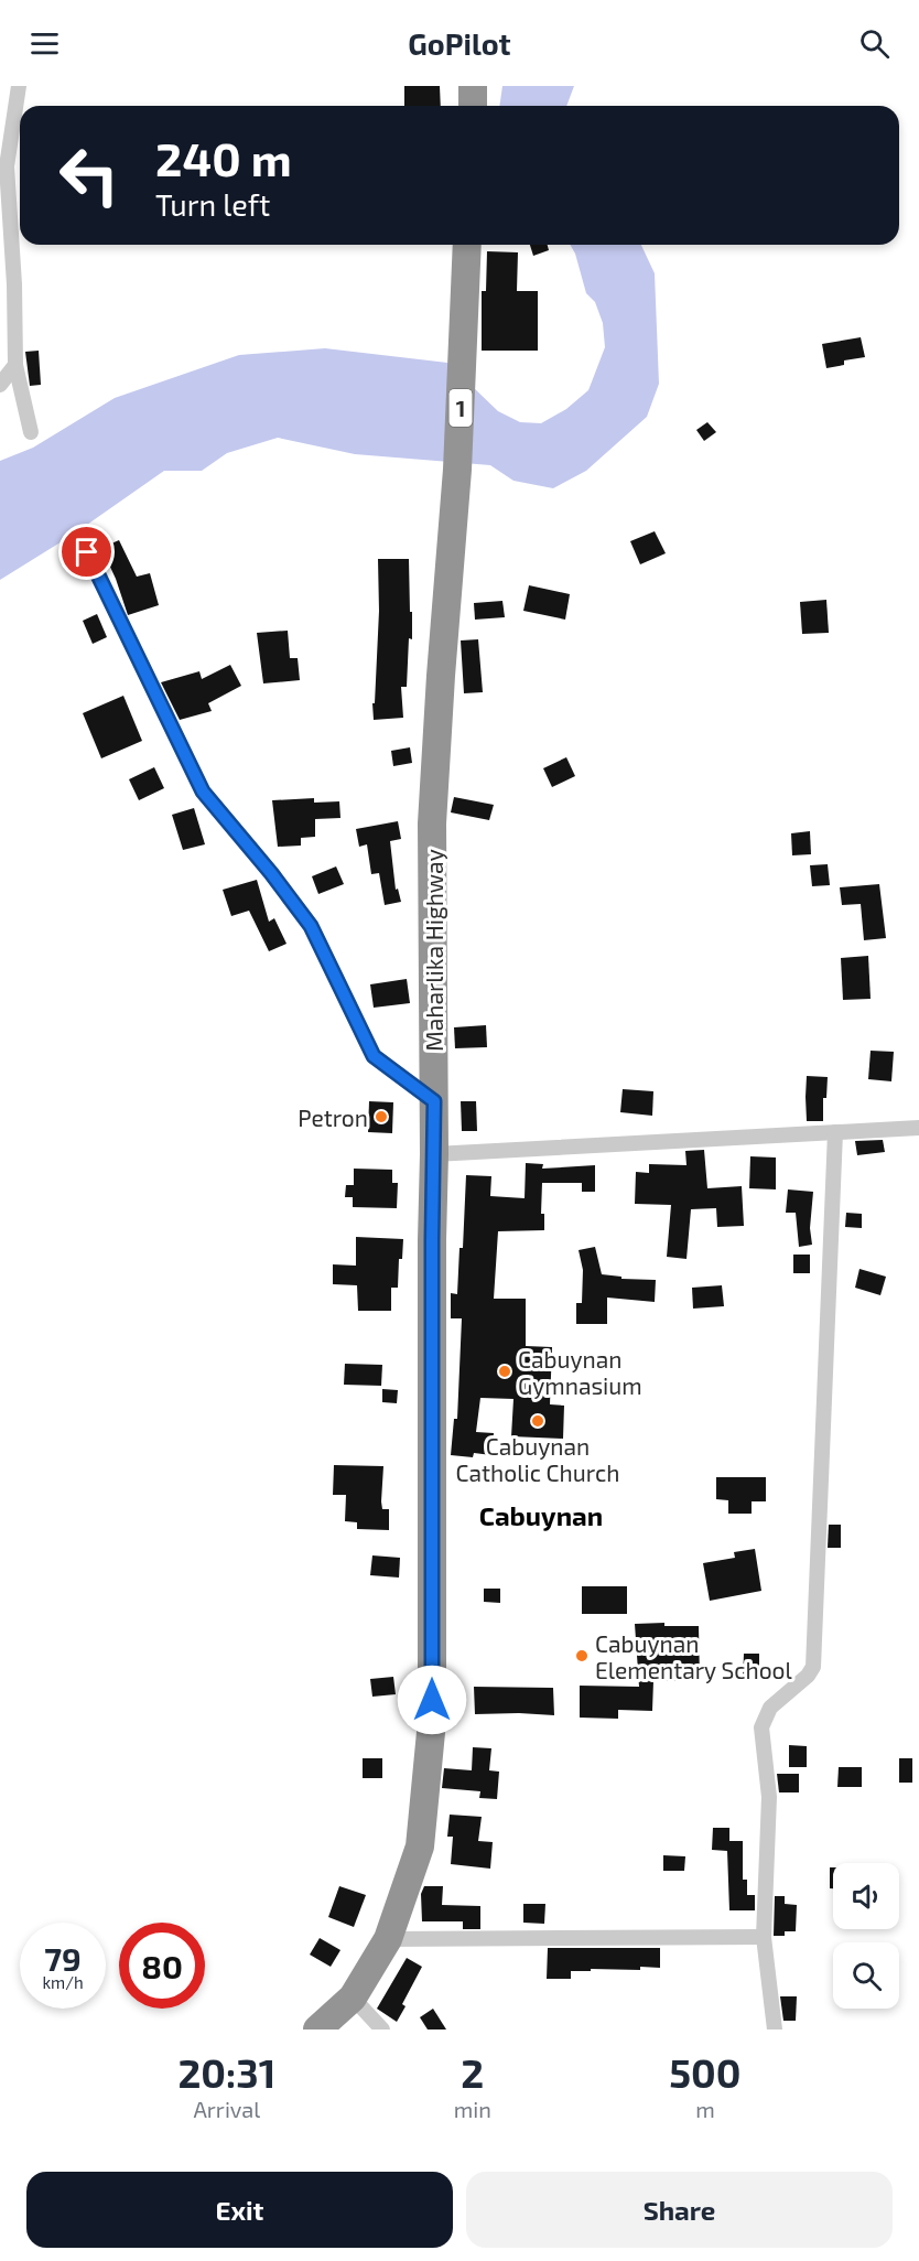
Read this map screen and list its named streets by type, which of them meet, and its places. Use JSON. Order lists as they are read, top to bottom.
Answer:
{
  "streets": {
    "highway": ["1", "Maharlika Highway"]
  },
  "districts": ["Cabuynan"],
  "places": [
    "Petron",
    "Cabuynan Gymnasium",
    "Cabuynan Catholic Church",
    "Cabuynan Elementary School"
  ],
  "page": {
    "header": "GoPilot",
    "turn": ["240 m", "Turn left"],
    "speed": "79 km/h",
    "limit": "80",
    "eta": [
      "20:31",
      "Arrival",
      "2",
      "min",
      "500",
      "m"
    ],
    "buttons": ["Exit", "Share"]
  }
}
